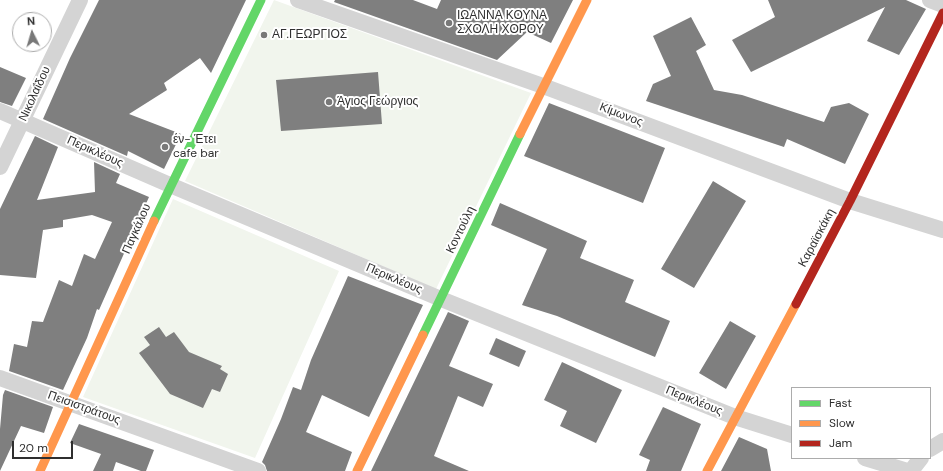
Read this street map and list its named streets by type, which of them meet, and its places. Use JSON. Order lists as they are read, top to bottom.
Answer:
{
  "streets": {
    "main road": ["Παγκάλου", "Κοντούλη", "Καραϊσκάκη"],
    "street": [
      "Νικολαΐδου",
      "Κίμωνος",
      "Περικλέους",
      "Πεισιστράτους"
    ]
  },
  "crossings": [
    ["Νικολαΐδου", "Περικλέους"],
    ["Κίμωνος", "Κοντούλη"],
    ["Κίμωνος", "Καραϊσκάκη"],
    ["Περικλέους", "Παγκάλου"],
    ["Περικλέους", "Κοντούλη"],
    ["Περικλέους", "Καραϊσκάκη"],
    ["Παγκάλου", "Πεισιστράτους"]
  ],
  "places": [
    "ΙΩΑΝΝΑ ΚΟΥΝΑ ΣΧΟΛΗ ΧΟΡΟΥ",
    "ΑΓ.ΓΕΩΡΓΙΟΣ",
    "Άγιος Γεώργιος",
    "έν- Έτει cafe bar"
  ],
  "legend": ["Fast", "Slow", "Jam"],
  "scale_bar": "20 m",
  "north": "top"
}
